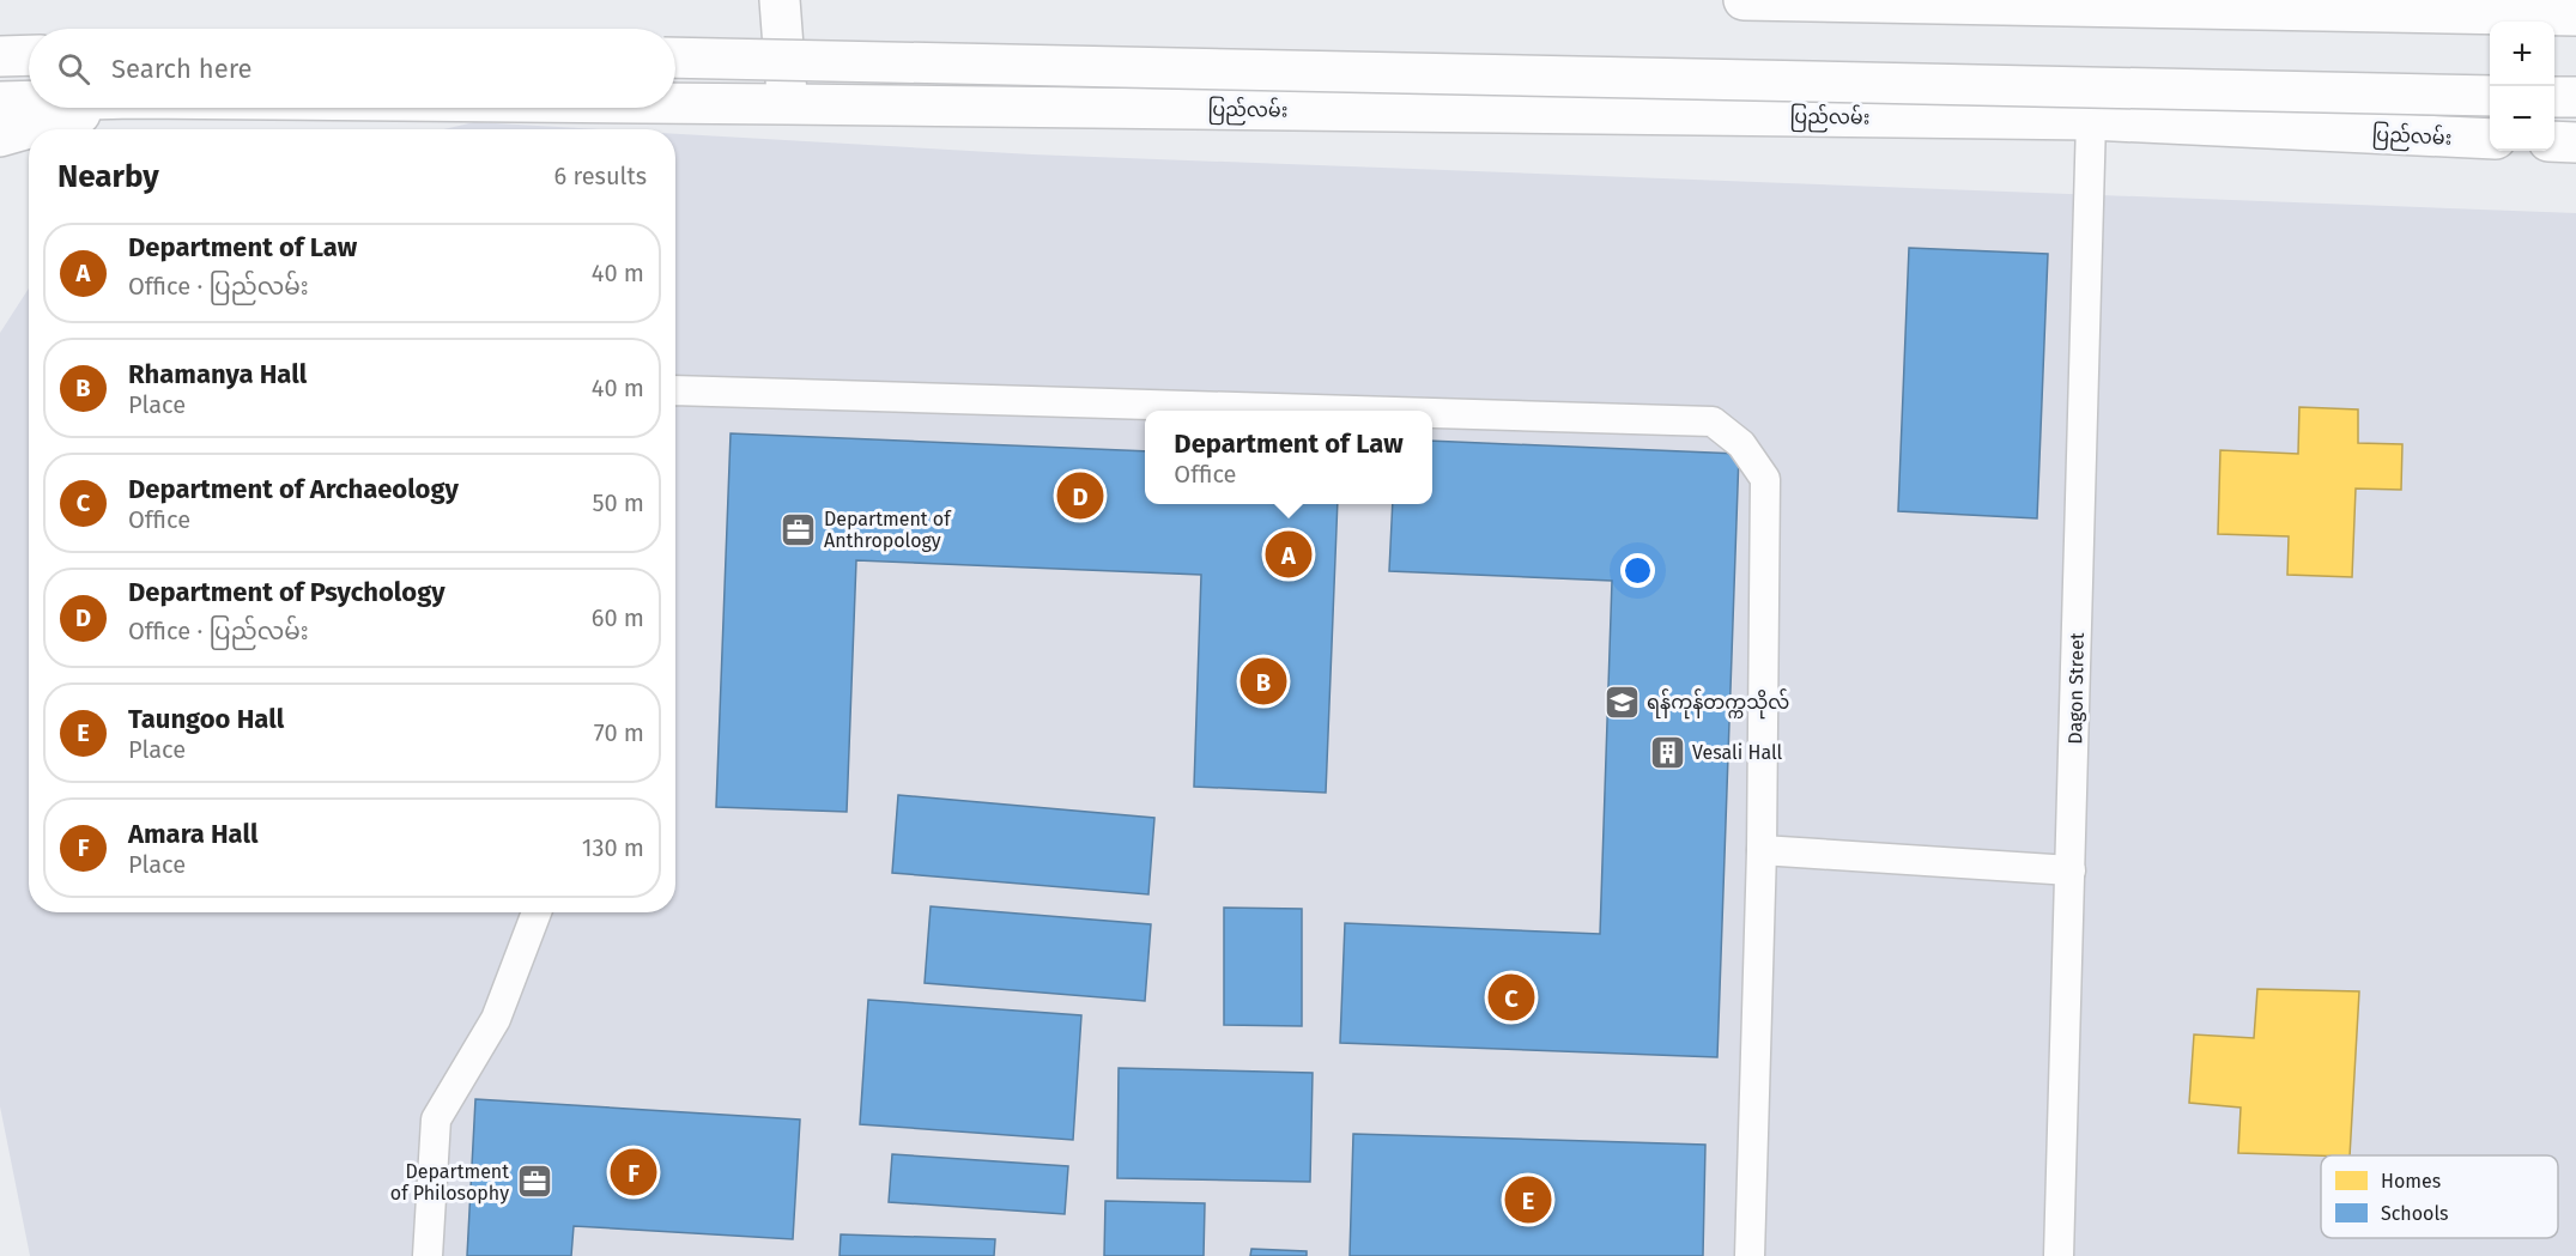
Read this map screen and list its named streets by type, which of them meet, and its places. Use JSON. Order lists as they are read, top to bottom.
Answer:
{
  "streets": {
    "main road": ["ပြည်လမ်း"],
    "lane": ["Dagon Street"]
  },
  "crossings": [
    ["ပြည်လမ်း", "Dagon Street"]
  ],
  "places": {
    "office": ["Department of Anthropology", "Department of Philosophy"],
    "school or university": ["ရန်ကုန်တက္ကသိုလ်"],
    "building": ["Vesali Hall"]
  },
  "legend": ["Homes", "Schools"],
  "page": {
    "map_buttons": ["+", "−"],
    "search": "Search here",
    "heading": ["Nearby", "6 results"],
    "list": [
      {
        "mark": "A",
        "name": "Department of Law",
        "note": "Office · ပြည်လမ်း",
        "value": "40 m"
      },
      {
        "mark": "B",
        "name": "Rhamanya Hall",
        "note": "Place",
        "value": "40 m"
      },
      {
        "mark": "C",
        "name": "Department of Archaeology",
        "note": "Office",
        "value": "50 m"
      },
      {
        "mark": "D",
        "name": "Department of Psychology",
        "note": "Office · ပြည်လမ်း",
        "value": "60 m"
      },
      {
        "mark": "E",
        "name": "Taungoo Hall",
        "note": "Place",
        "value": "70 m"
      },
      {
        "mark": "F",
        "name": "Amara Hall",
        "note": "Place",
        "value": "130 m"
      }
    ],
    "popup": ["Department of Law", "Office"],
    "pins": [
      "D",
      "A",
      "B",
      "C",
      "F",
      "E"
    ]
  }
}
